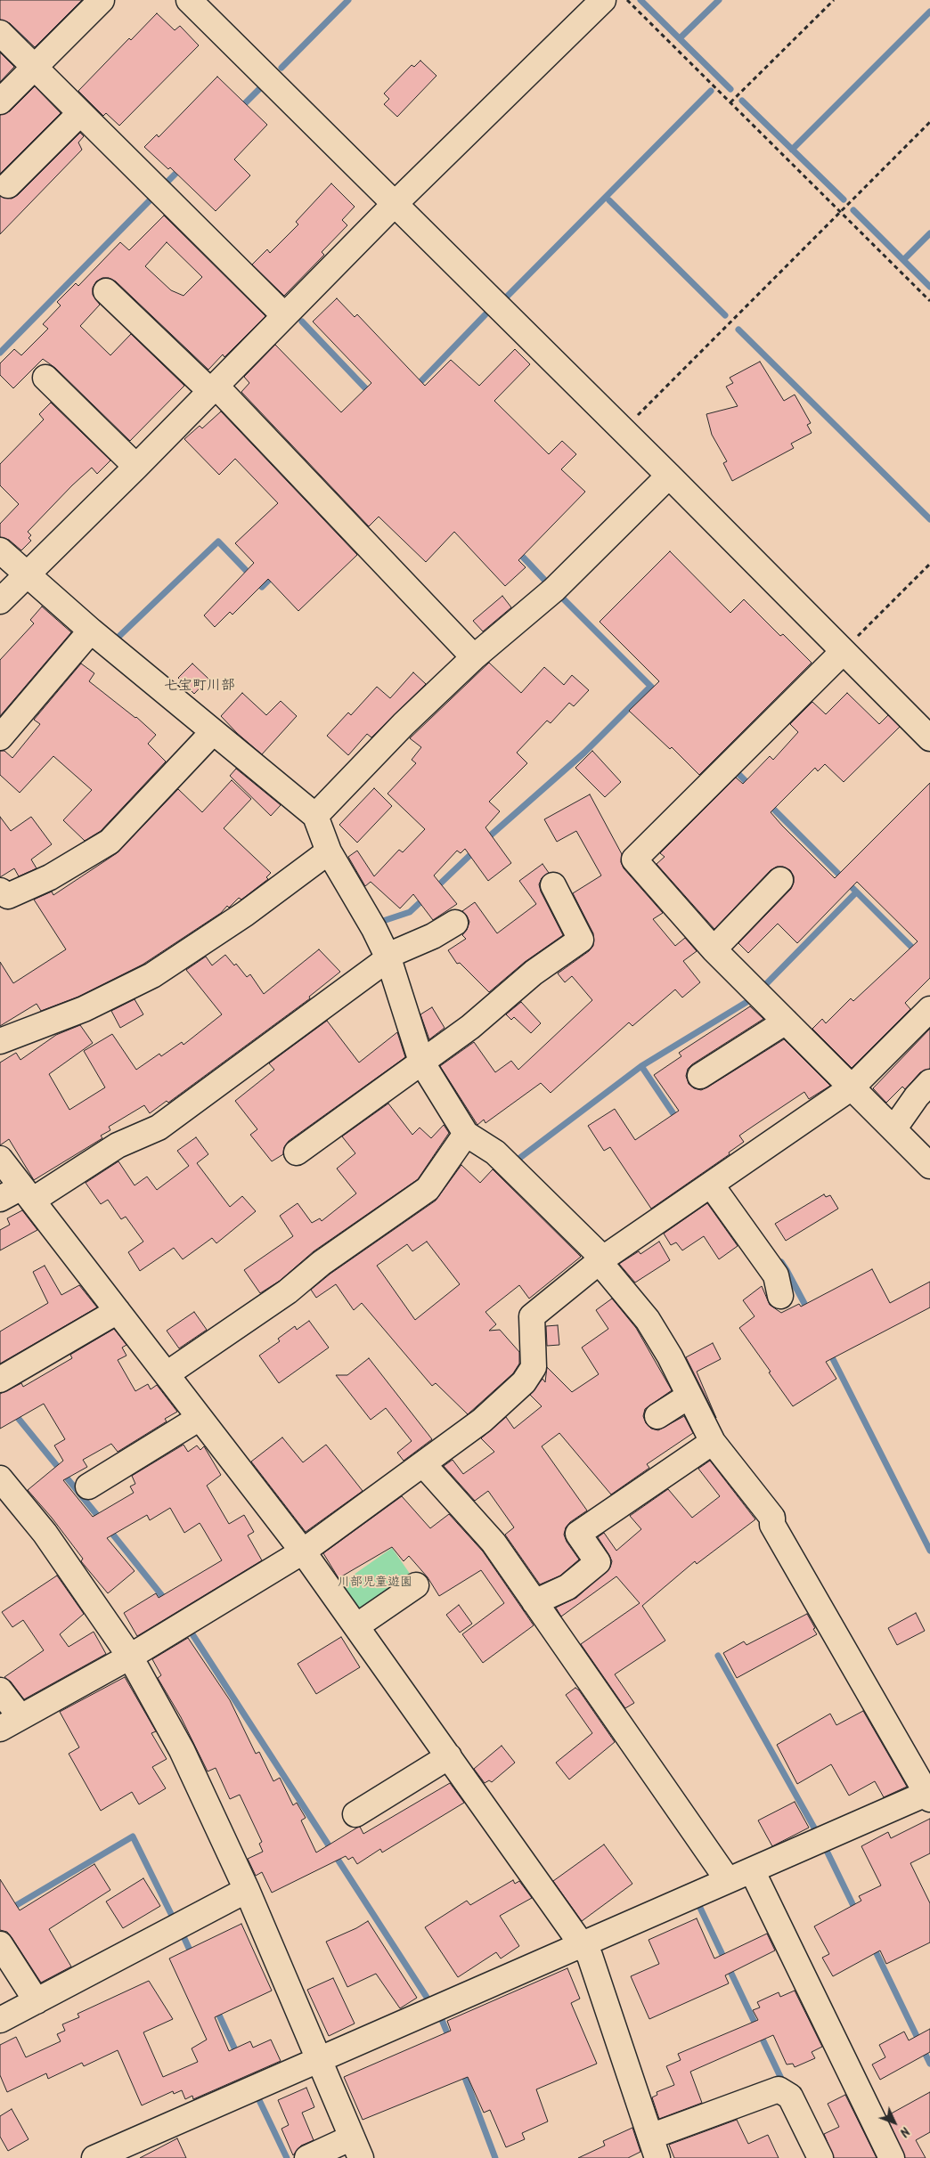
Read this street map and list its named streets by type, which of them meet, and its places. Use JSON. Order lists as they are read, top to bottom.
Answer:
{
  "districts": ["七宝町川部"],
  "parks": ["川部児童遊園"],
  "north": "bottom right"
}
